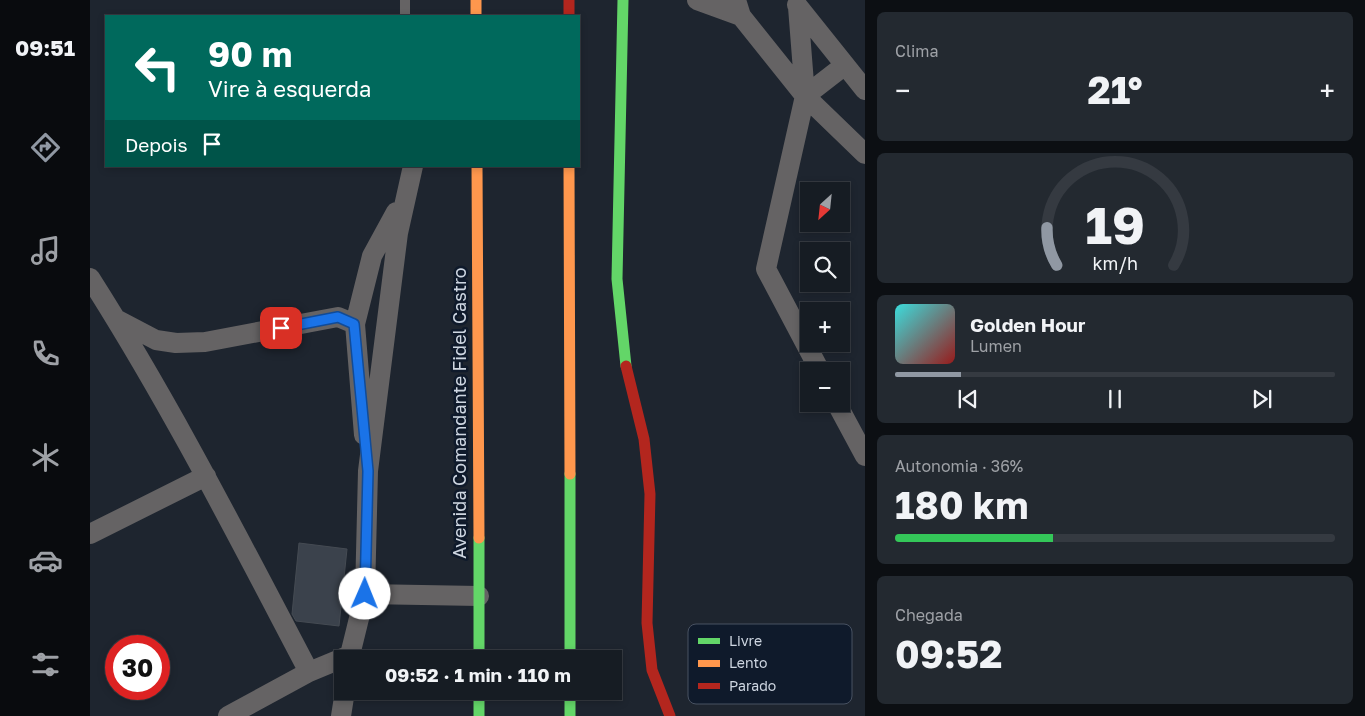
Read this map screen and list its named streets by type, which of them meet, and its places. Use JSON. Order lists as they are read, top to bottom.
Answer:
{
  "streets": {
    "main road": ["Avenida Comandante Fidel Castro"]
  },
  "legend": ["Livre", "Lento", "Parado"],
  "north": "bottom left",
  "page": {
    "tabs": "09:51",
    "tile": [
      "Clima",
      ["Autonomia · 36%", "180 km"],
      ["Chegada", "09:52"]
    ],
    "turn": ["90 m", "Vire à esquerda"],
    "heat": ["−", "21°", "+"],
    "then": "Depois",
    "map_buttons": ["+", "−"],
    "song": ["Golden Hour", "Lumen"],
    "limit": "30",
    "trip": "09:52 · 1 min · 110 m",
    "gauge": ["19", "km/h"]
  }
}
